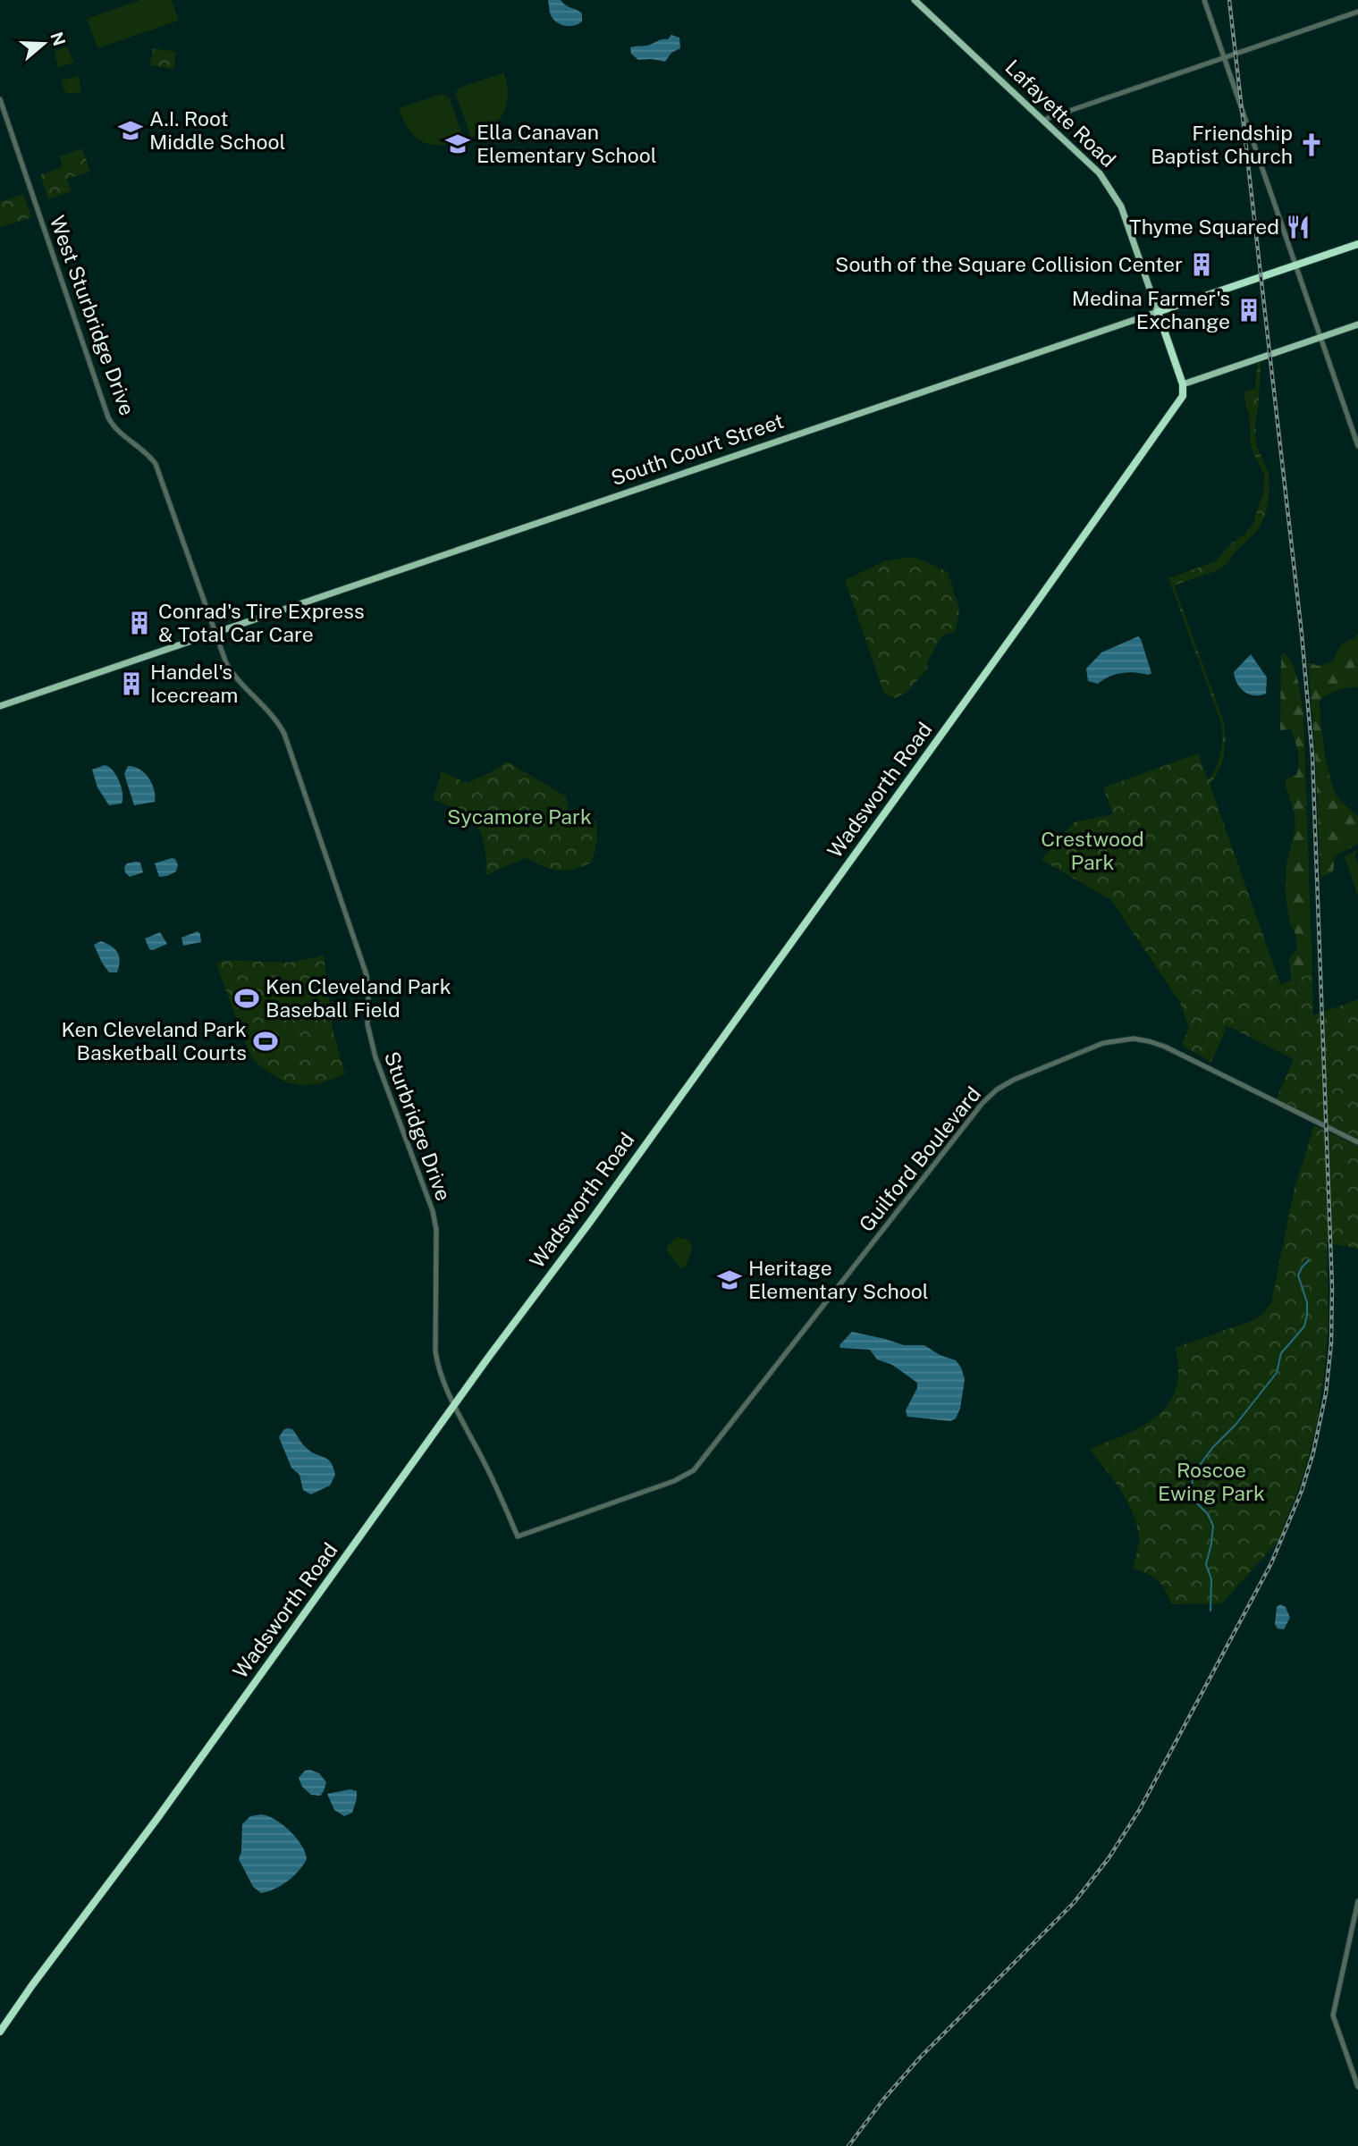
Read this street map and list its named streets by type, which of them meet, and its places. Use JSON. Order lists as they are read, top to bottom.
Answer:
{
  "streets": {
    "highway": ["South Court Street", "Wadsworth Road"],
    "main road": ["Lafayette Road"],
    "street": ["West Sturbridge Drive", "Sturbridge Drive", "Guilford Boulevard"]
  },
  "crossings": [
    ["Lafayette Road", "South Court Street"],
    ["West Sturbridge Drive", "South Court Street"],
    ["West Sturbridge Drive", "Sturbridge Drive"],
    ["South Court Street", "Sturbridge Drive"],
    ["Wadsworth Road", "Sturbridge Drive"],
    ["Sturbridge Drive", "Guilford Boulevard"]
  ],
  "parks": ["Sycamore Park", "Crestwood Park", "Roscoe Ewing Park"],
  "places": {
    "school or university": ["A.I. Root Middle School", "Ella Canavan Elementary School", "Heritage Elementary School"],
    "church": ["Friendship Baptist Church"],
    "restaurant": ["Thyme Squared"],
    "building": [
      "South of the Square Collision Center",
      "Medina Farmer's Exchange",
      "Conrad's Tire Express & Total Car Care",
      "Handel's Icecream"
    ],
    "sports": ["Ken Cleveland Park Baseball Field", "Ken Cleveland Park Basketball Courts"]
  },
  "north": "right"
}
